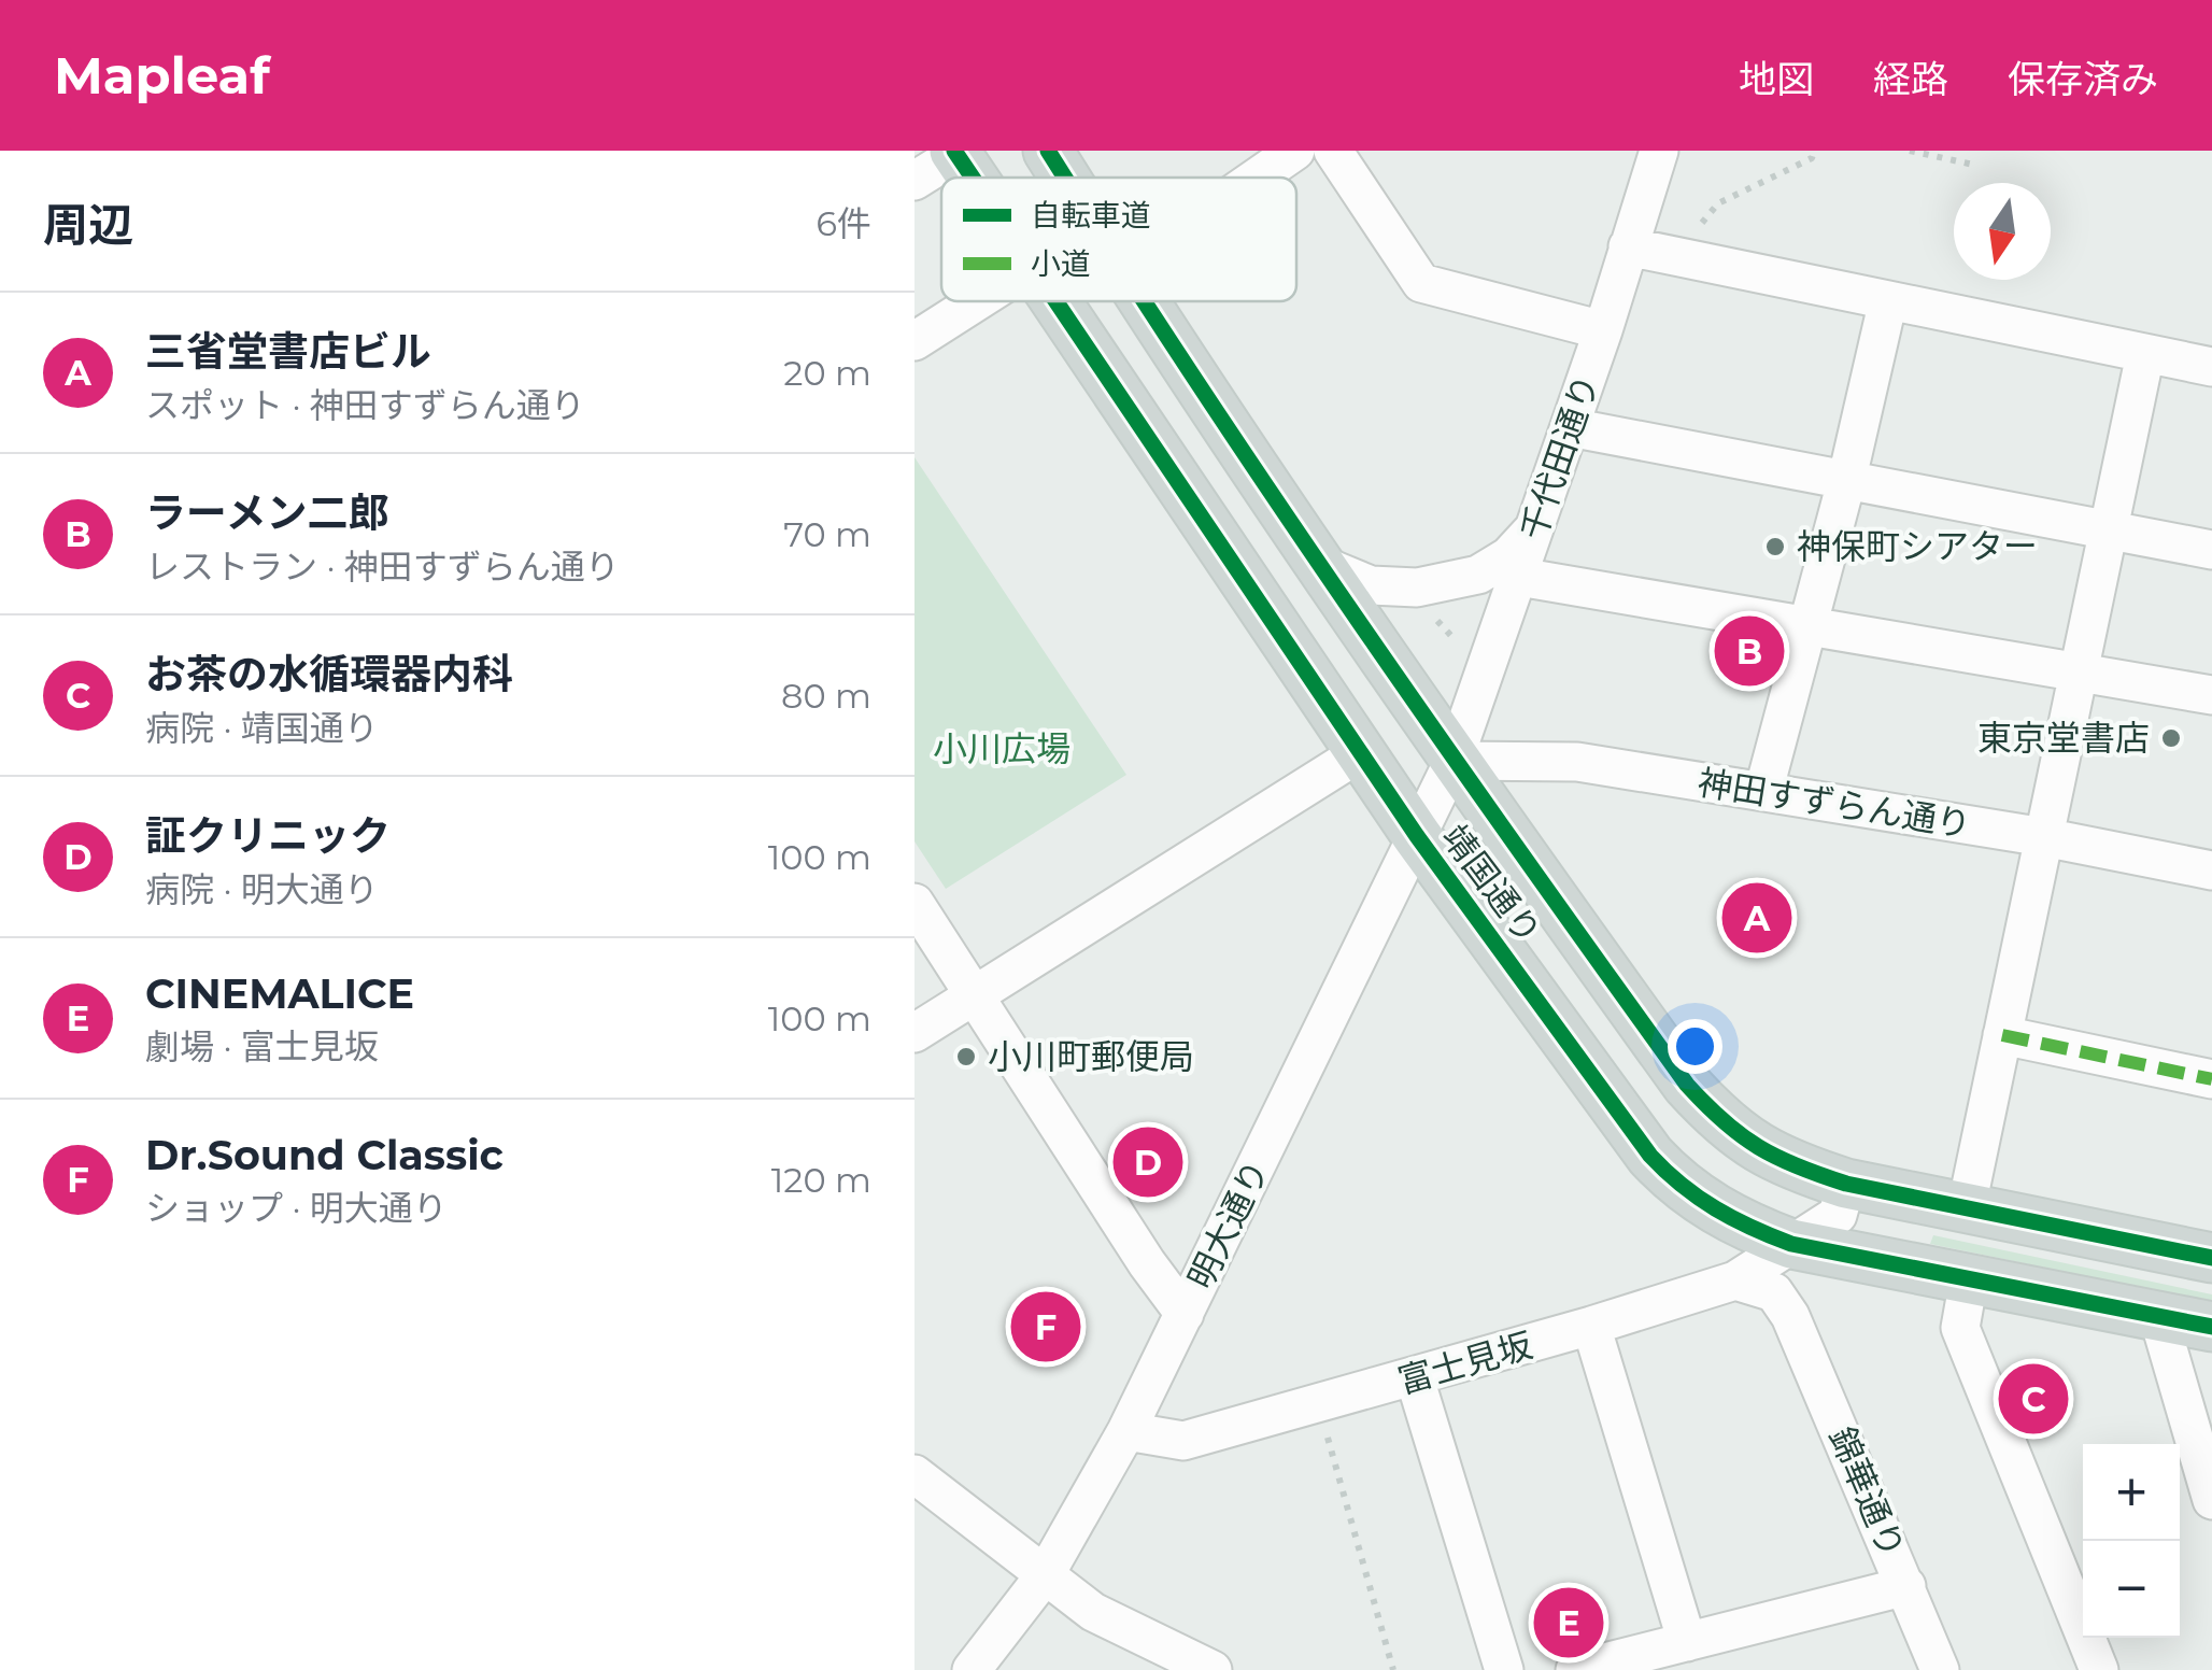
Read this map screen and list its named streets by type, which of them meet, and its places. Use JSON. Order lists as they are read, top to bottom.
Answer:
{
  "streets": {
    "main road": ["靖国通り"],
    "street": [
      "千代田通り",
      "神田すずらん通り",
      "明大通り",
      "富士見坂",
      "錦華通り"
    ]
  },
  "crossings": [
    ["千代田通り", "神田すずらん通り"],
    ["千代田通り", "靖国通り"],
    ["千代田通り", "明大通り"],
    ["神田すずらん通り", "靖国通り"],
    ["神田すずらん通り", "明大通り"],
    ["靖国通り", "明大通り"],
    ["靖国通り", "富士見坂"],
    ["靖国通り", "錦華通り"],
    ["明大通り", "富士見坂"],
    ["富士見坂", "錦華通り"]
  ],
  "parks": ["小川広場"],
  "places": ["神保町シアター", "東京堂書店", "小川町郵便局"],
  "legend": ["自転車道", "小道"],
  "north": "bottom",
  "page": {
    "header": "Mapleaf",
    "nav": ["地図", "経路", "保存済み"],
    "heading": ["周辺", "6件"],
    "list": [
      {
        "mark": "A",
        "name": "三省堂書店ビル",
        "note": "スポット · 神田すずらん通り",
        "value": "20 m"
      },
      {
        "mark": "B",
        "name": "ラーメン二郎",
        "note": "レストラン · 神田すずらん通り",
        "value": "70 m"
      },
      {
        "mark": "C",
        "name": "お茶の水循環器内科",
        "note": "病院 · 靖国通り",
        "value": "80 m"
      },
      {
        "mark": "D",
        "name": "証クリニック",
        "note": "病院 · 明大通り",
        "value": "100 m"
      },
      {
        "mark": "E",
        "name": "CINEMALICE",
        "note": "劇場 · 富士見坂",
        "value": "100 m"
      },
      {
        "mark": "F",
        "name": "Dr.Sound Classic",
        "note": "ショップ · 明大通り",
        "value": "120 m"
      }
    ],
    "pins": [
      "B",
      "A",
      "D",
      "F",
      "C",
      "E"
    ],
    "map_buttons": ["+", "−"]
  }
}
